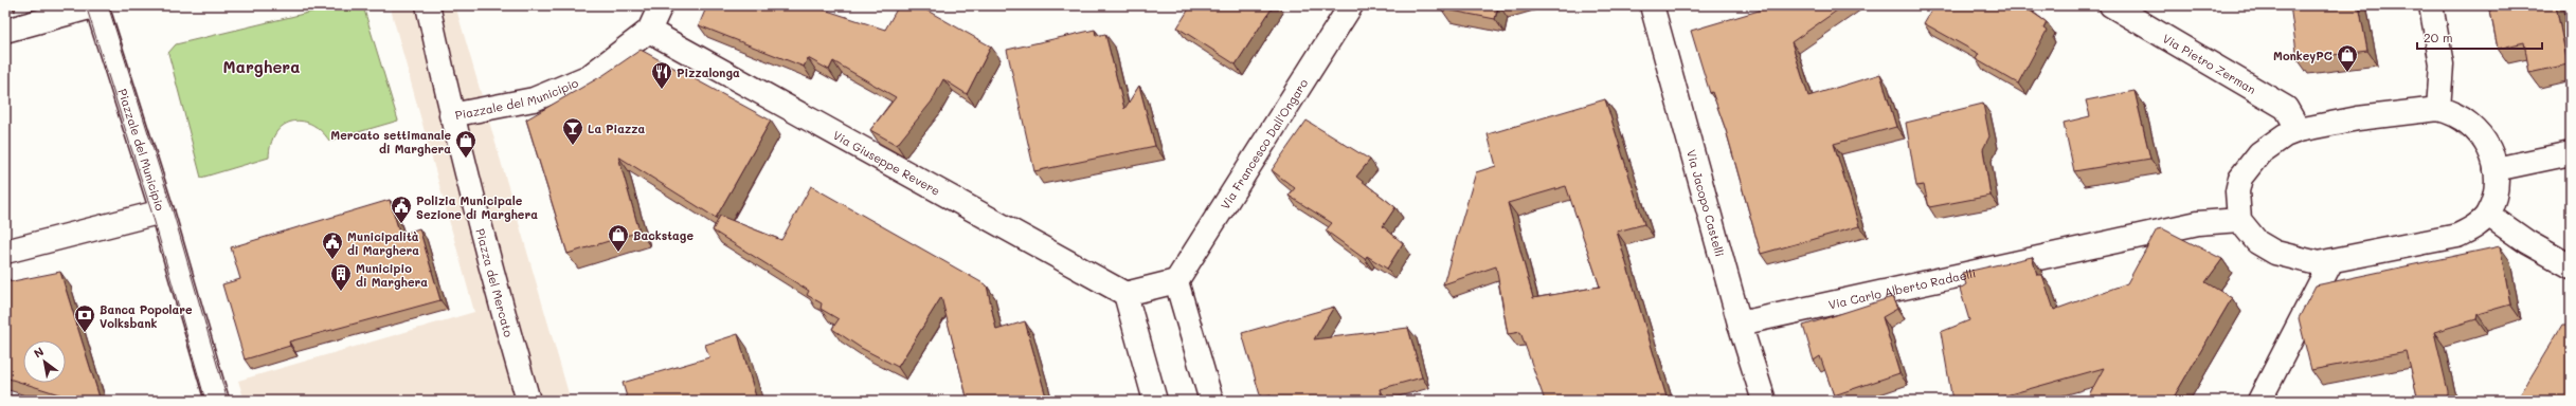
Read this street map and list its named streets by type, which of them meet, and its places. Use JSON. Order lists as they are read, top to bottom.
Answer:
{
  "streets": {
    "street": [
      "Via Pietro Zerman",
      "Piazzale del Municipio",
      "Via Francesco Dall'Ongaro",
      "Via Giuseppe Revere",
      "Via Jacopo Castelli",
      "Piazza del Mercato",
      "Via Carlo Alberto Radaelli"
    ]
  },
  "crossings": [
    ["Piazzale del Municipio", "Via Giuseppe Revere"],
    ["Piazzale del Municipio", "Piazza del Mercato"],
    ["Via Jacopo Castelli", "Via Carlo Alberto Radaelli"]
  ],
  "districts": ["Marghera"],
  "places": {
    "shop": ["MonkeyPC", "Mercato settimanale di Marghera", "Backstage"],
    "restaurant": ["Pizzalonga"],
    "bar": ["La Piazza"],
    "public building": ["Polizia Municipale Sezione di Marghera", "Municipalità di Marghera"],
    "building": ["Municipio di Marghera"],
    "bank": ["Banca Popolare Volksbank"]
  },
  "scale_bar": "20 m",
  "north": "top left"
}
